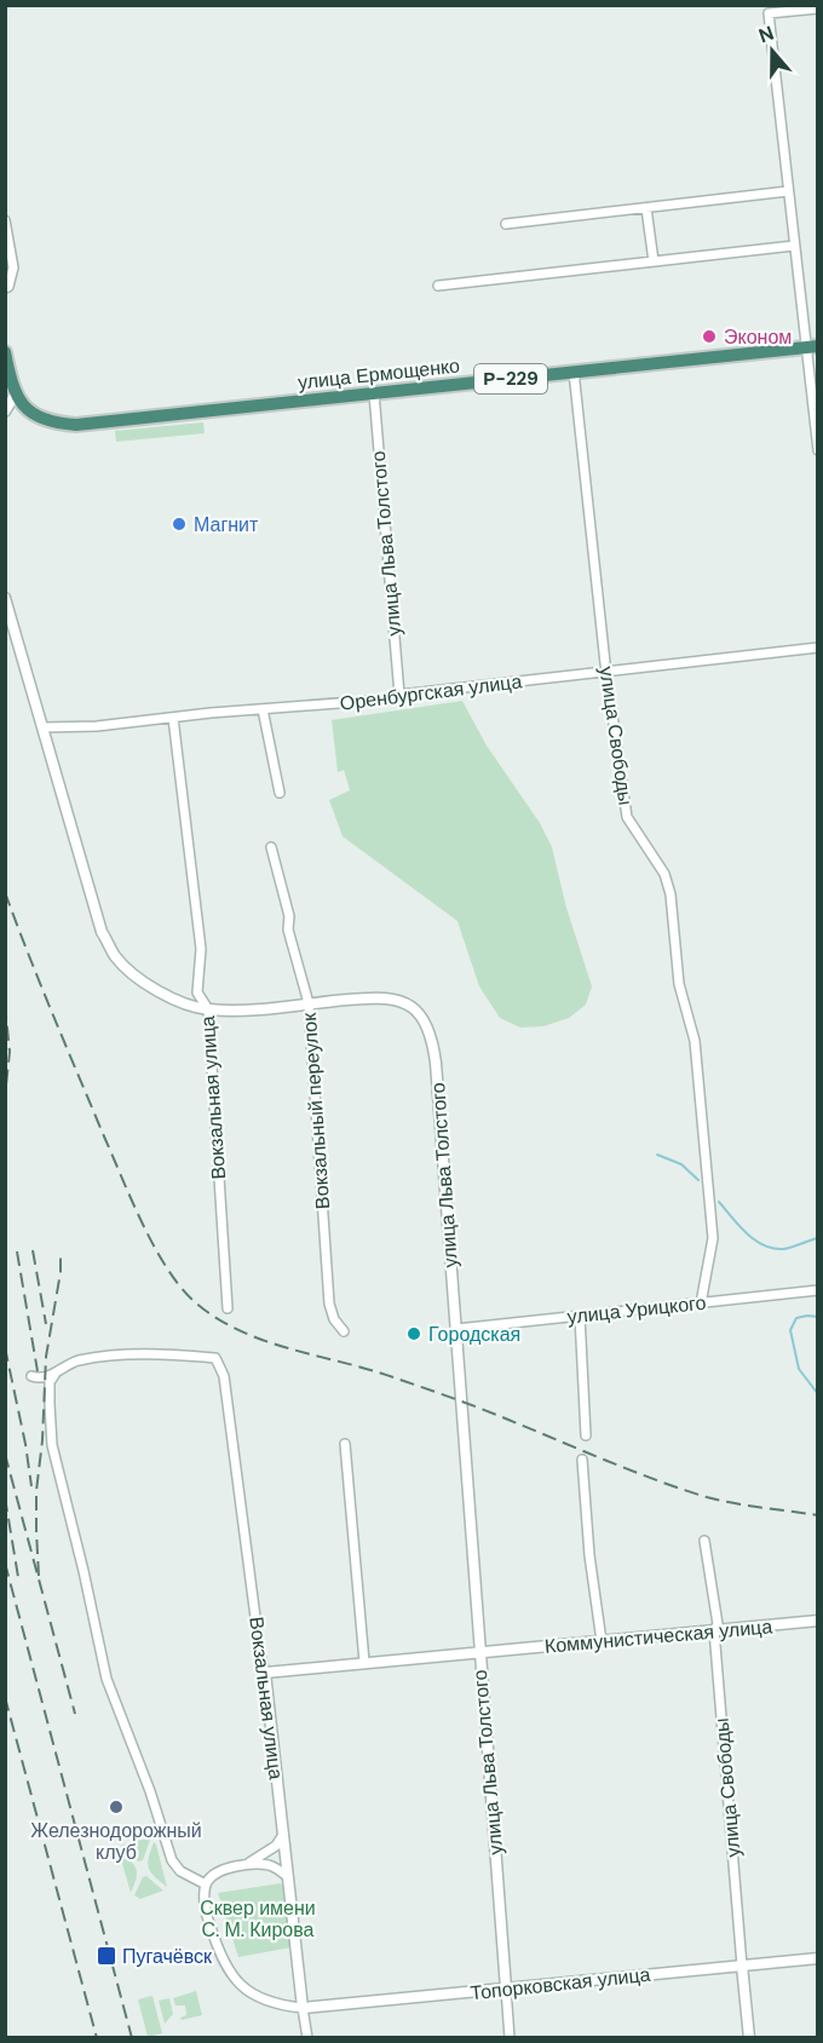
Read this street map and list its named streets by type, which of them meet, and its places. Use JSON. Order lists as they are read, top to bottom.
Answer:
{
  "streets": {
    "highway": ["улица Ермощенко", "Р-229"],
    "street": [
      "улица Льва Толстого",
      "Оренбургская улица",
      "улица Свободы",
      "Вокзальная улица",
      "Вокзальный переулок",
      "улица Урицкого",
      "Коммунистическая улица",
      "Топорковская улица"
    ]
  },
  "crossings": [
    ["улица Ермощенко", "улица Льва Толстого"],
    ["улица Ермощенко", "улица Свободы"],
    ["улица Льва Толстого", "Оренбургская улица"],
    ["улица Льва Толстого", "Вокзальная улица"],
    ["улица Льва Толстого", "Вокзальный переулок"],
    ["улица Льва Толстого", "улица Урицкого"],
    ["улица Льва Толстого", "Коммунистическая улица"],
    ["улица Льва Толстого", "Топорковская улица"],
    ["Оренбургская улица", "улица Свободы"],
    ["Оренбургская улица", "Вокзальная улица"],
    ["улица Свободы", "улица Урицкого"],
    ["улица Свободы", "Коммунистическая улица"],
    ["улица Свободы", "Топорковская улица"],
    ["Вокзальная улица", "Топорковская улица"]
  ],
  "parks": ["Сквер имени С. М. Кирова"],
  "places": {
    "other": [
      "Эконом",
      "Магнит",
      "Городская",
      "Железнодорожный клуб"
    ],
    "transit": ["Пугачёвск"]
  },
  "north": "top"
}
